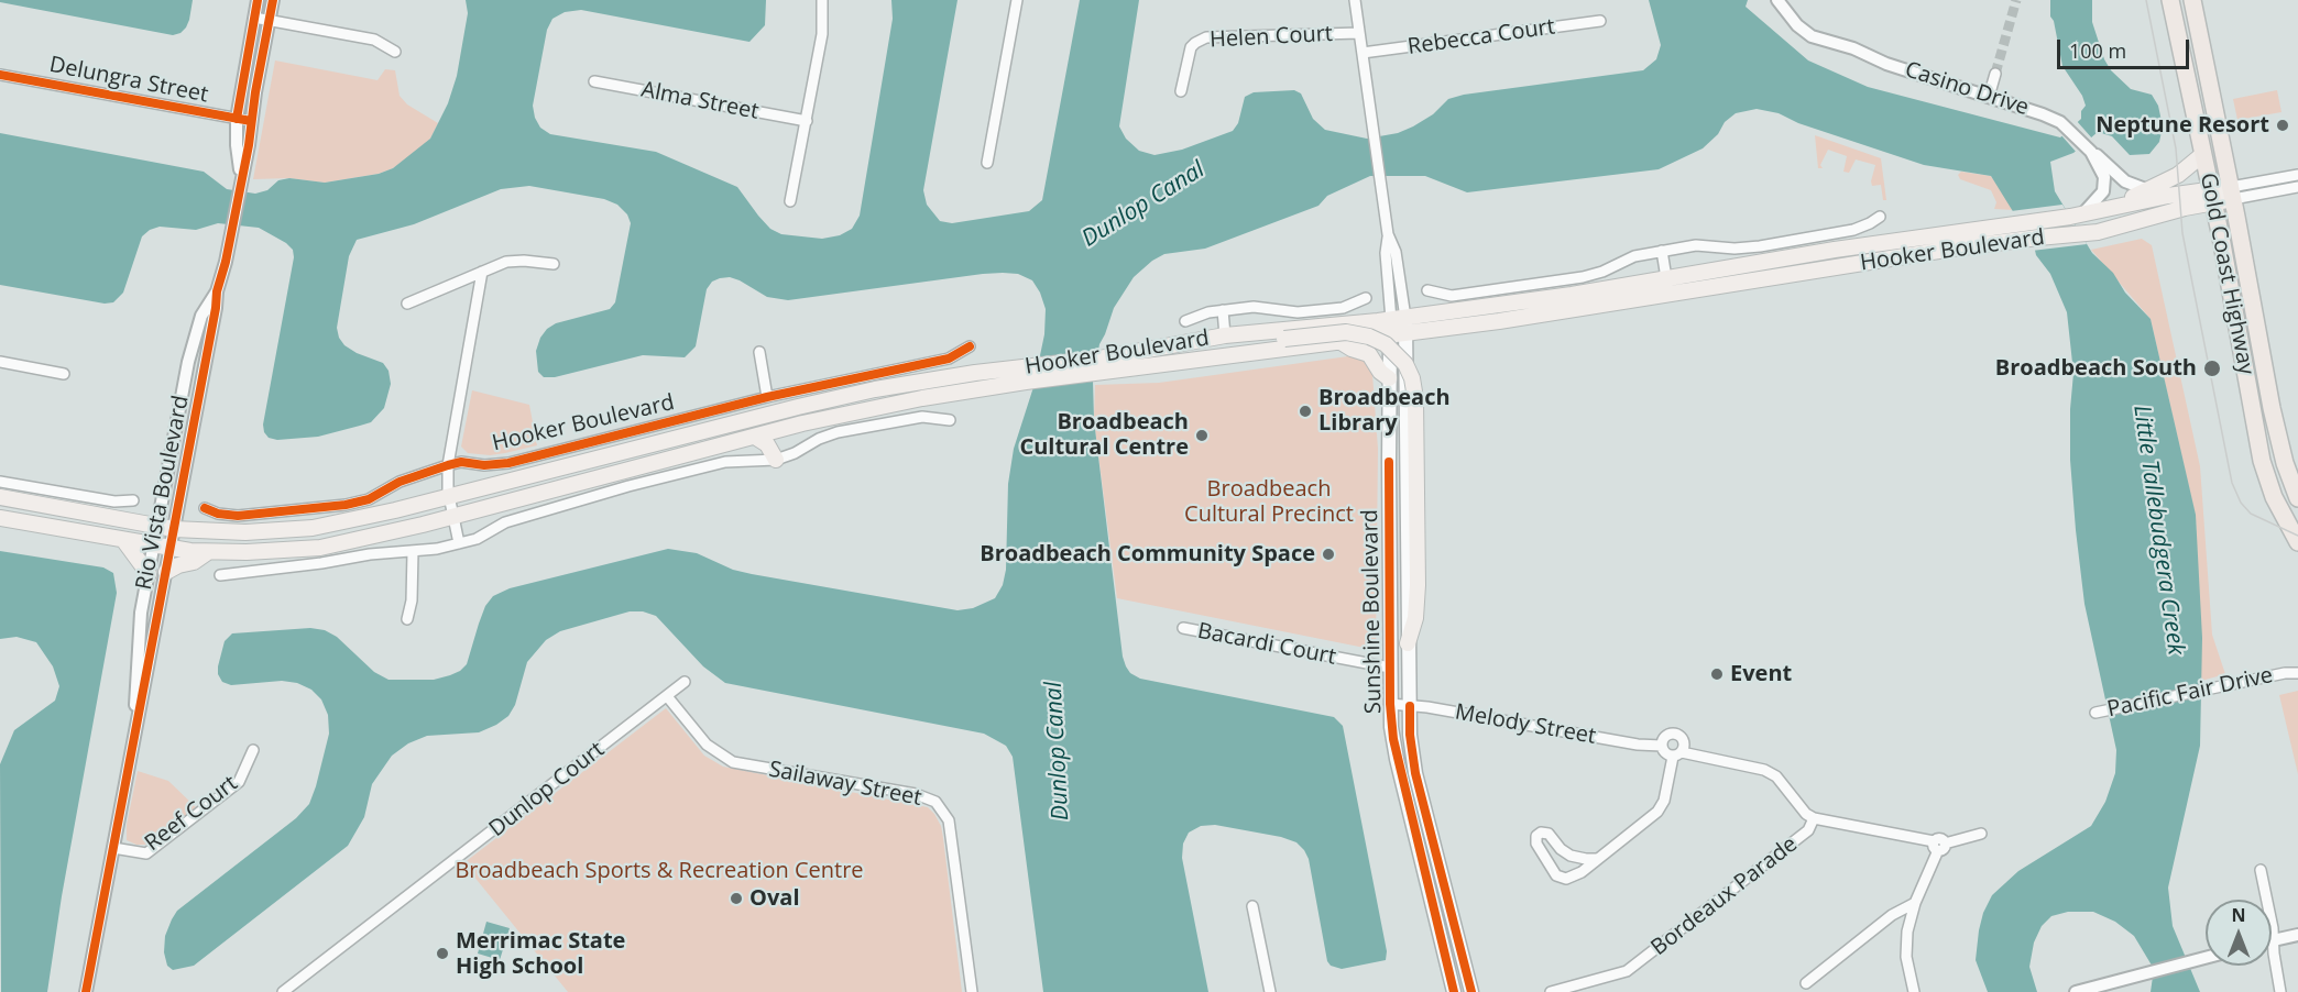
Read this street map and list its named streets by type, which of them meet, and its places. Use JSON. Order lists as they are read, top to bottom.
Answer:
{
  "streets": {
    "highway": ["Gold Coast Highway"],
    "main road": ["Hooker Boulevard", "Sunshine Boulevard"],
    "street": [
      "Helen Court",
      "Rebecca Court",
      "Delungra Street",
      "Casino Drive",
      "Alma Street",
      "Rio Vista Boulevard",
      "Bacardi Court",
      "Pacific Fair Drive",
      "Melody Street",
      "Sailaway Street",
      "Dunlop Court",
      "Reef Court",
      "Bordeaux Parade"
    ]
  },
  "crossings": [
    ["Helen Court", "Sunshine Boulevard"],
    ["Rebecca Court", "Sunshine Boulevard"],
    ["Delungra Street", "Rio Vista Boulevard"],
    ["Casino Drive", "Hooker Boulevard"],
    ["Hooker Boulevard", "Gold Coast Highway"],
    ["Hooker Boulevard", "Rio Vista Boulevard"],
    ["Hooker Boulevard", "Sunshine Boulevard"],
    ["Rio Vista Boulevard", "Reef Court"],
    ["Sunshine Boulevard", "Bacardi Court"],
    ["Sunshine Boulevard", "Melody Street"],
    ["Sailaway Street", "Dunlop Court"]
  ],
  "water": ["Dunlop Canal", "Little Tallebudgera Creek"],
  "parks": ["Broadbeach Cultural Precinct", "Broadbeach Sports & Recreation Centre"],
  "places": [
    "Neptune Resort",
    "Broadbeach South",
    "Broadbeach Library",
    "Broadbeach Cultural Centre",
    "Broadbeach Community Space",
    "Event",
    "Oval",
    "Merrimac State High School"
  ],
  "scale_bar": "100 m",
  "north": "top"
}
